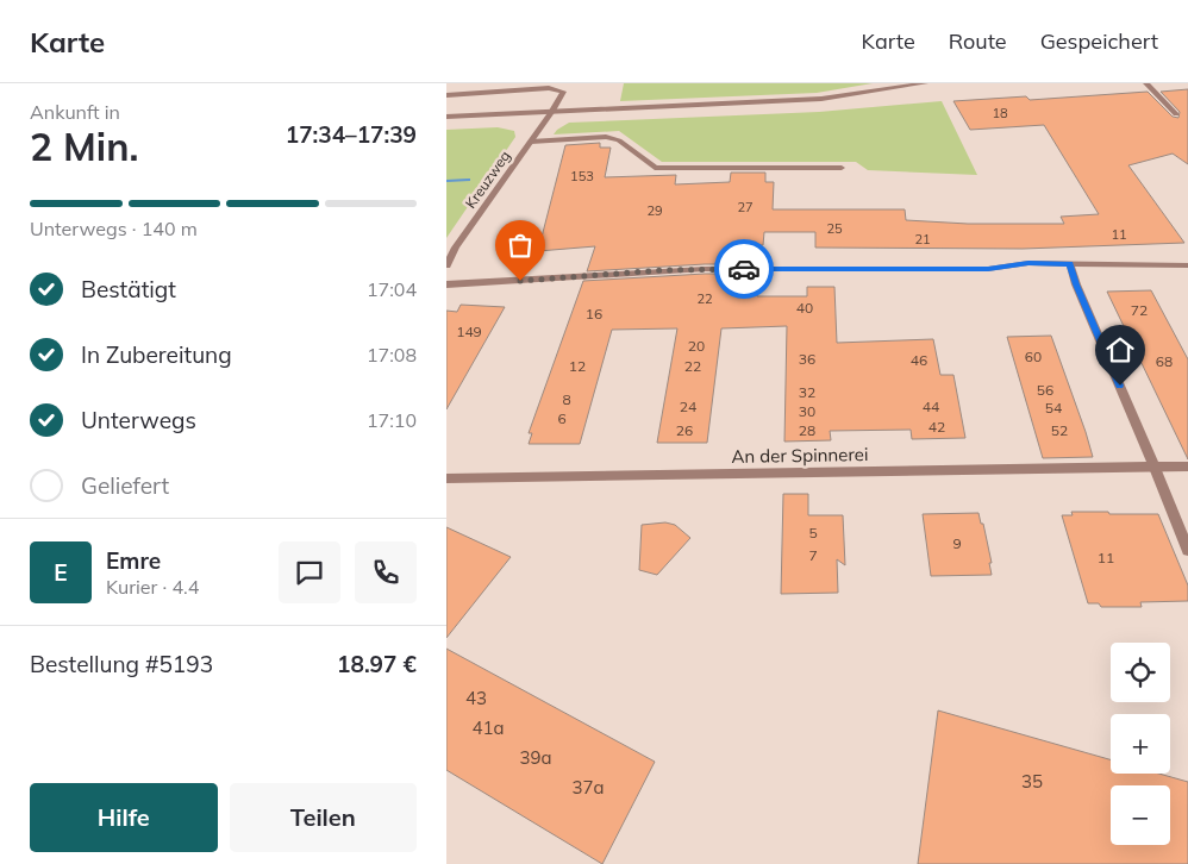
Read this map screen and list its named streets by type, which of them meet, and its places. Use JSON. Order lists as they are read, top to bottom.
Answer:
{
  "streets": {
    "street": ["Kreuzweg", "An der Spinnerei"]
  },
  "house_numbers": [
    "18",
    "153",
    "27",
    "29",
    "25",
    "11",
    "21",
    "22",
    "40",
    "72",
    "16",
    "149",
    "20",
    "60",
    "36",
    "46",
    "68",
    "12",
    "22",
    "56",
    "32",
    "8",
    "24",
    "44",
    "54",
    "30",
    "6",
    "42",
    "26",
    "28",
    "52",
    "5",
    "9",
    "7",
    "11",
    "43",
    "41a",
    "39a",
    "35",
    "37a"
  ],
  "page": {
    "header": "Karte",
    "nav": ["Karte", "Route", "Gespeichert"],
    "heading": ["2 Min.", "Ankunft in", "17:34–17:39"],
    "panel": [
      "Emre",
      "Kurier · 4.4",
      "Bestellung #5193",
      "18.97 €"
    ],
    "bar": "Unterwegs · 140 m",
    "list": [
      ["Bestätigt", "17:04"],
      ["In Zubereitung", "17:08"],
      ["Unterwegs", "17:10"],
      "Geliefert"
    ],
    "round": "E",
    "map_buttons": ["+", "−"],
    "buttons": ["Hilfe", "Teilen"]
  }
}
